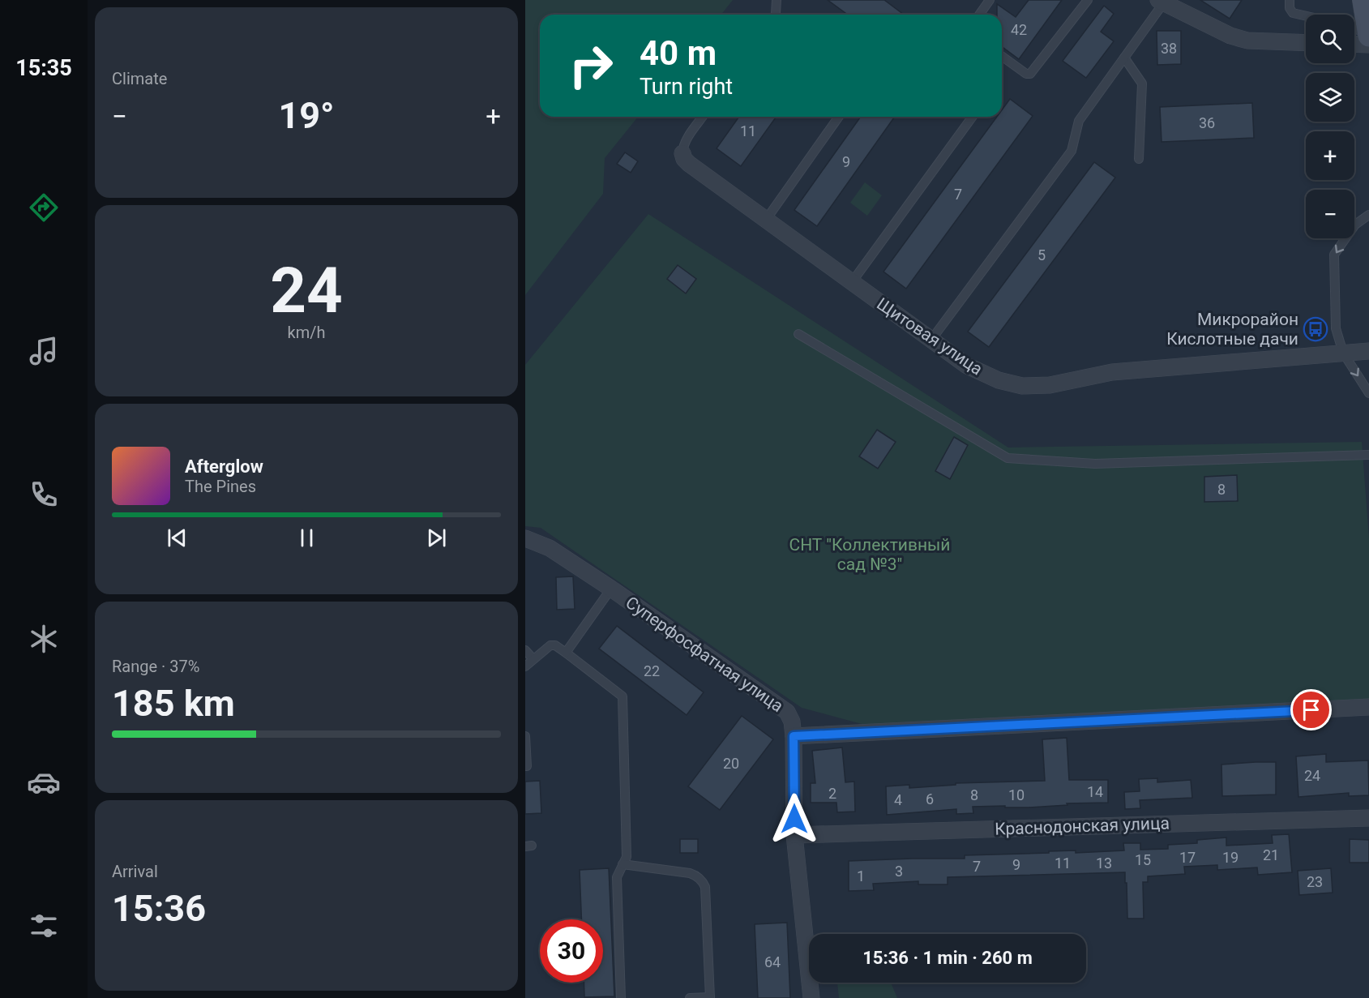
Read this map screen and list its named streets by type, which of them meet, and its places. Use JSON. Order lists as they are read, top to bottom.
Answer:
{
  "streets": {
    "street": ["Щитовая улица", "Суперфосфатная улица", "Краснодонская улица"]
  },
  "crossings": [
    ["Суперфосфатная улица", "Краснодонская улица"]
  ],
  "parks": ["СНТ \"Коллективный сад №3\""],
  "places": {
    "bus stop": ["Микрорайон Кислотные дачи"]
  },
  "house_numbers": [
    "42",
    "38",
    "36",
    "11",
    "9",
    "7",
    "5",
    "8",
    "22",
    "20",
    "24",
    "14",
    "2",
    "8",
    "10",
    "6",
    "4",
    "21",
    "17",
    "19",
    "15",
    "11",
    "13",
    "9",
    "7",
    "3",
    "1",
    "23",
    "64"
  ],
  "page": {
    "tabs": "15:35",
    "tile": [
      "Climate",
      ["24", "km/h"],
      ["Range · 37%", "185 km"],
      ["Arrival", "15:36"]
    ],
    "map_buttons": ["+", "−"],
    "turn": ["40 m", "Turn right"],
    "heat": ["−", "19°", "+"],
    "song": ["Afterglow", "The Pines"],
    "limit": "30",
    "trip": "15:36 · 1 min · 260 m"
  }
}
